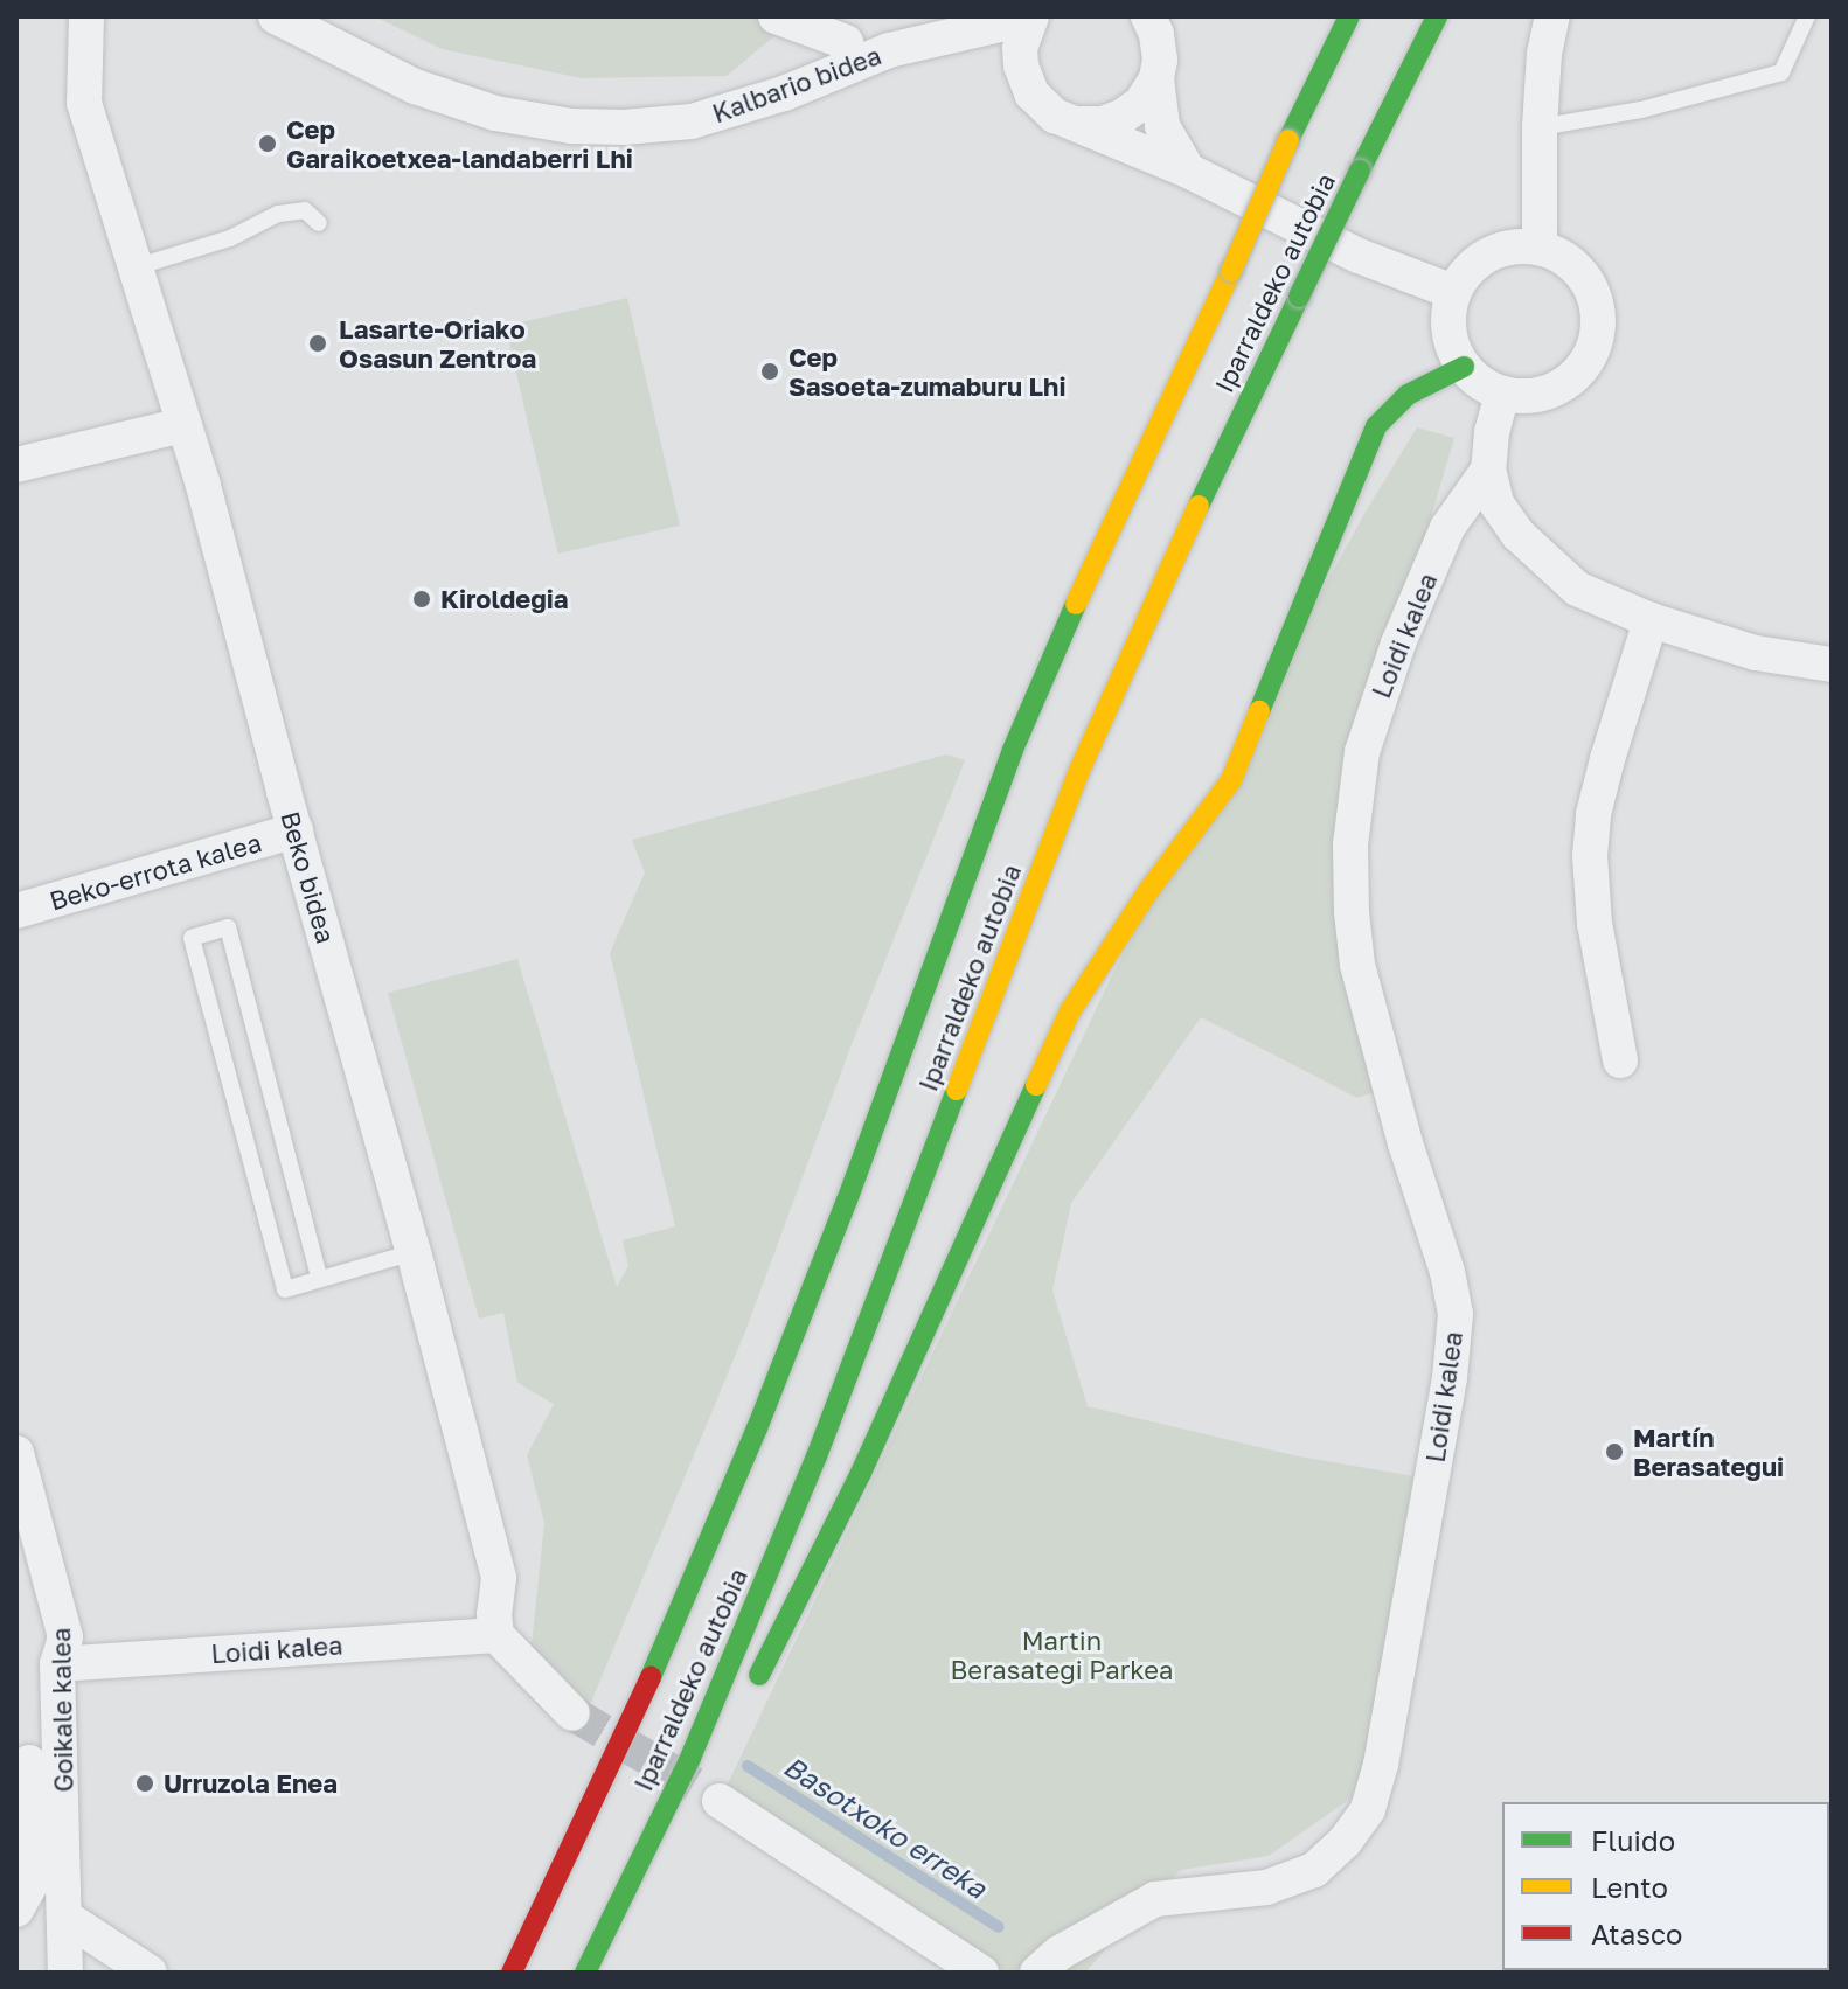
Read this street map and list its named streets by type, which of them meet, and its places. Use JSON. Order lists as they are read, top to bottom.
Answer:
{
  "streets": {
    "highway": ["Iparraldeko autobia"],
    "street": [
      "Kalbario bidea",
      "Loidi kalea",
      "Beko-errota kalea",
      "Beko bidea",
      "Goikale kalea"
    ]
  },
  "crossings": [
    ["Loidi kalea", "Beko bidea"],
    ["Loidi kalea", "Goikale kalea"],
    ["Beko-errota kalea", "Beko bidea"]
  ],
  "water": ["Basotxoko erreka"],
  "parks": ["Martin Berasategi Parkea"],
  "places": [
    "Cep Garaikoetxea-landaberri Lhi",
    "Lasarte-Oriako Osasun Zentroa",
    "Cep Sasoeta-zumaburu Lhi",
    "Kiroldegia",
    "Martín Berasategui",
    "Urruzola Enea"
  ],
  "legend": ["Fluido", "Lento", "Atasco"]
}
